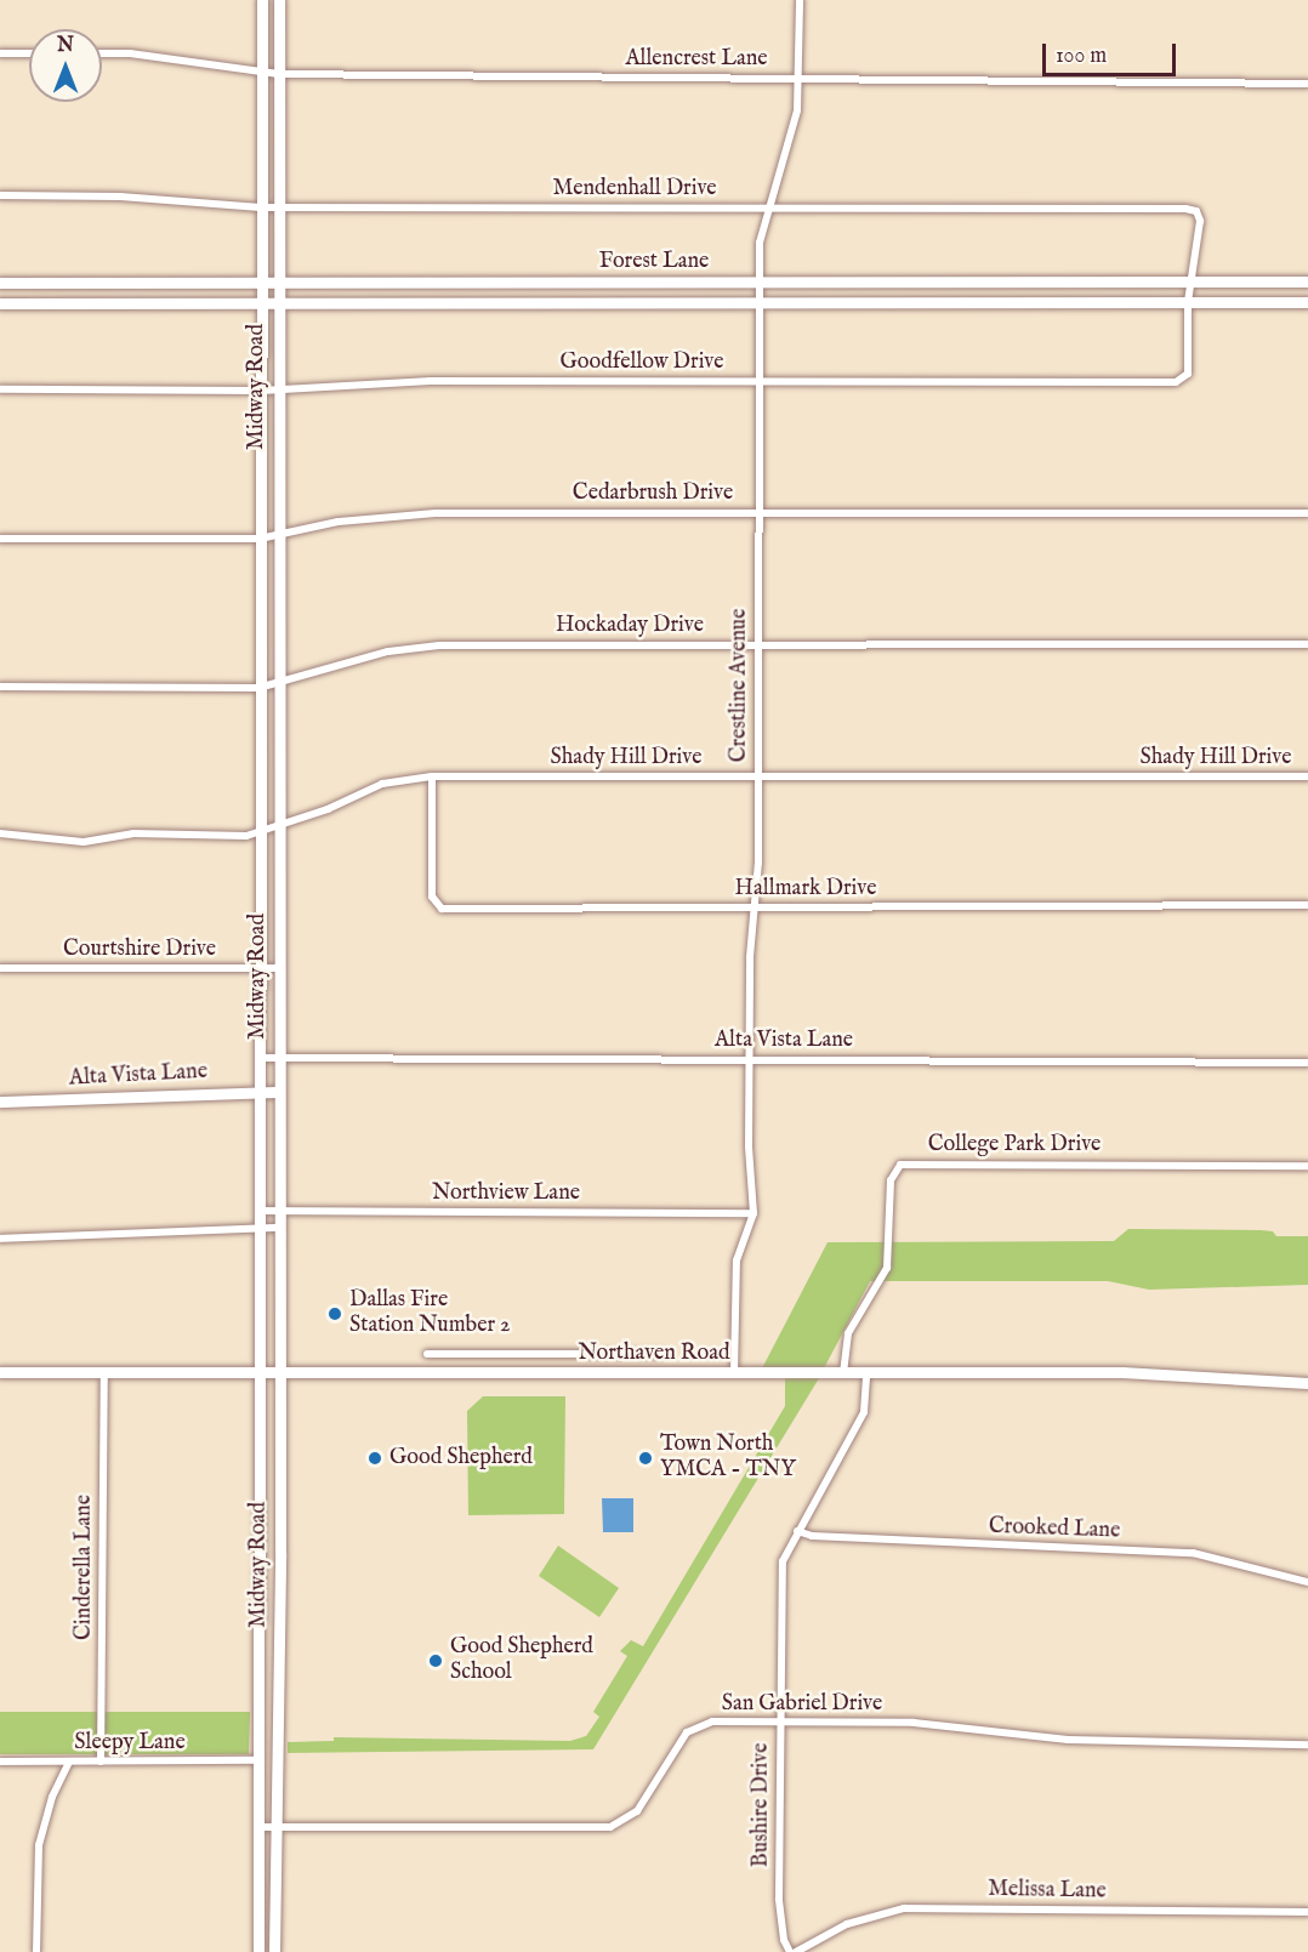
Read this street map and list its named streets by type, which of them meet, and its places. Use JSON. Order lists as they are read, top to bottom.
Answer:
{
  "streets": {
    "main road": [
      "Forest Lane",
      "Midway Road",
      "Alta Vista Lane",
      "Northaven Road"
    ],
    "street": [
      "Allencrest Lane",
      "Mendenhall Drive",
      "Goodfellow Drive",
      "Cedarbrush Drive",
      "Hockaday Drive",
      "Crestline Avenue",
      "Shady Hill Drive",
      "Hallmark Drive",
      "Courtshire Drive",
      "College Park Drive",
      "Northview Lane",
      "Crooked Lane",
      "Cinderella Lane",
      "San Gabriel Drive",
      "Sleepy Lane",
      "Bushire Drive",
      "Melissa Lane"
    ]
  },
  "crossings": [
    ["Allencrest Lane", "Midway Road"],
    ["Allencrest Lane", "Crestline Avenue"],
    ["Mendenhall Drive", "Forest Lane"],
    ["Mendenhall Drive", "Goodfellow Drive"],
    ["Mendenhall Drive", "Midway Road"],
    ["Mendenhall Drive", "Crestline Avenue"],
    ["Forest Lane", "Goodfellow Drive"],
    ["Forest Lane", "Midway Road"],
    ["Forest Lane", "Crestline Avenue"],
    ["Goodfellow Drive", "Midway Road"],
    ["Goodfellow Drive", "Crestline Avenue"],
    ["Midway Road", "Cedarbrush Drive"],
    ["Midway Road", "Hockaday Drive"],
    ["Midway Road", "Shady Hill Drive"],
    ["Midway Road", "Courtshire Drive"],
    ["Midway Road", "Alta Vista Lane"],
    ["Midway Road", "Northview Lane"],
    ["Midway Road", "Northaven Road"],
    ["Midway Road", "San Gabriel Drive"],
    ["Midway Road", "Sleepy Lane"],
    ["Cedarbrush Drive", "Crestline Avenue"],
    ["Hockaday Drive", "Crestline Avenue"],
    ["Crestline Avenue", "Shady Hill Drive"],
    ["Crestline Avenue", "Hallmark Drive"],
    ["Crestline Avenue", "Alta Vista Lane"],
    ["Crestline Avenue", "Northview Lane"],
    ["Crestline Avenue", "Northaven Road"],
    ["Shady Hill Drive", "Hallmark Drive"],
    ["College Park Drive", "Northaven Road"],
    ["Northaven Road", "Cinderella Lane"],
    ["Northaven Road", "Bushire Drive"],
    ["Crooked Lane", "Bushire Drive"],
    ["Cinderella Lane", "Sleepy Lane"],
    ["San Gabriel Drive", "Bushire Drive"]
  ],
  "places": [
    "Dallas Fire Station Number 2",
    "Good Shepherd",
    "Town North YMCA - TNY",
    "Good Shepherd School"
  ],
  "scale_bar": "100 m",
  "north": "top"
}
